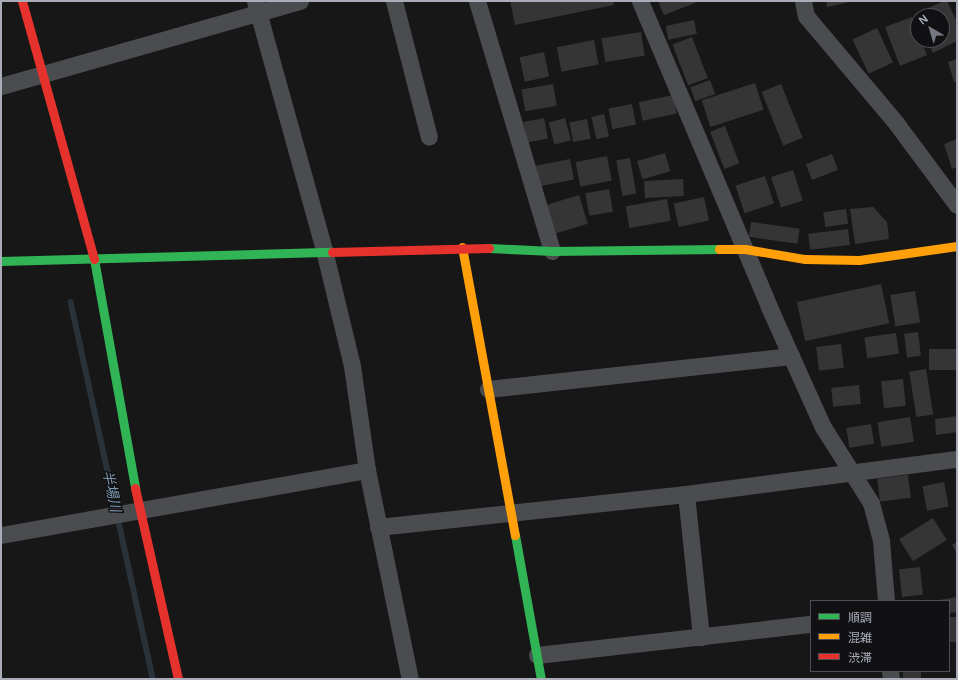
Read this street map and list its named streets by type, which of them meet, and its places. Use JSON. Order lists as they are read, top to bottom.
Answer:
{
  "water": ["半場川"],
  "legend": ["順調", "混雑", "渋滞"],
  "north": "top left"
}
